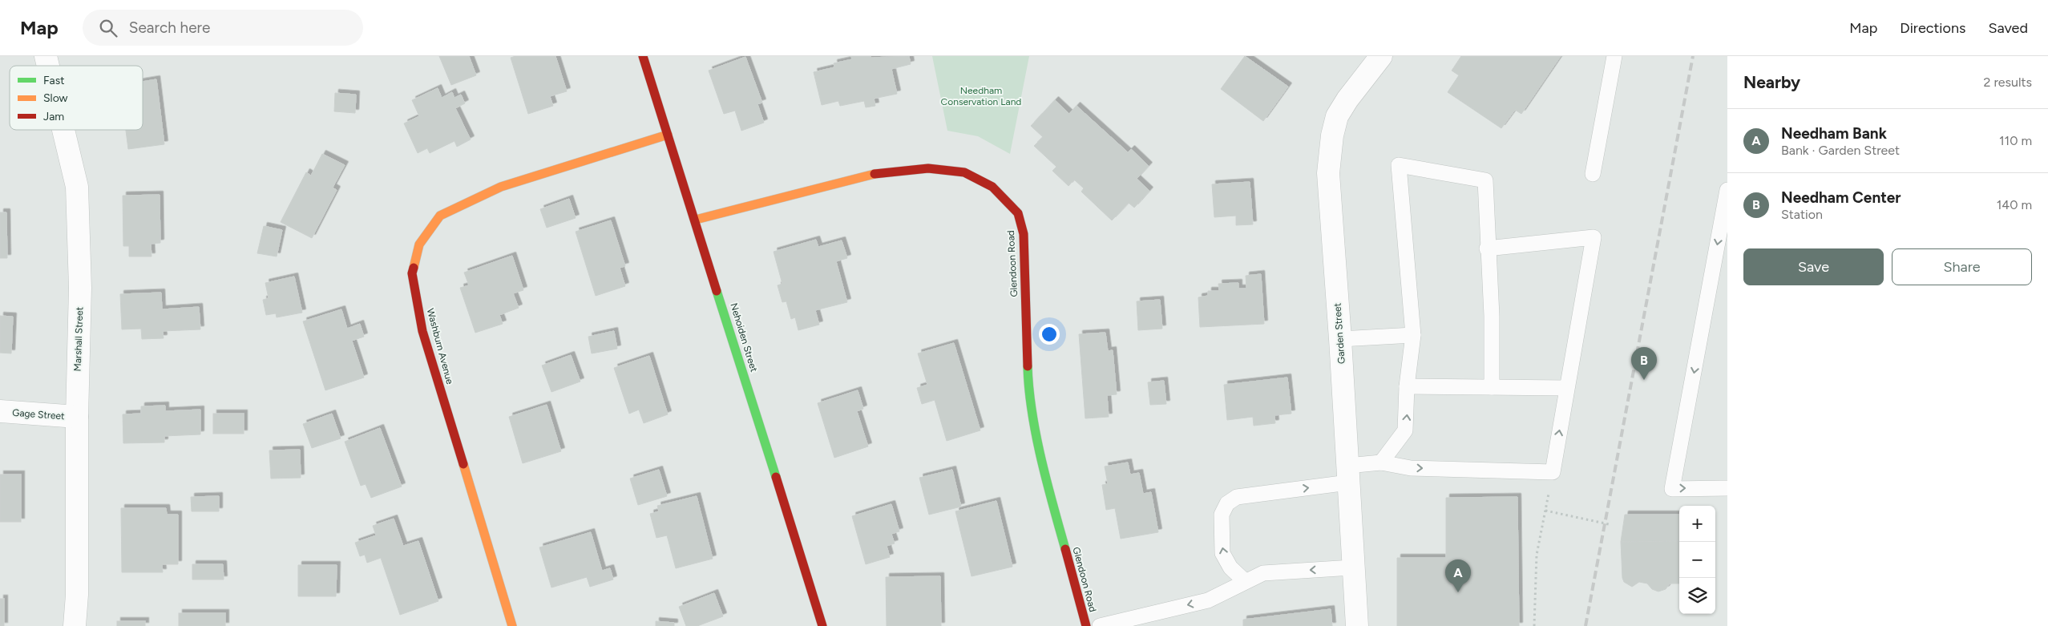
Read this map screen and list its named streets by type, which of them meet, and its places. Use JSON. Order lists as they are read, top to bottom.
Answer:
{
  "streets": {
    "street": [
      "Glendoon Road",
      "Garden Street",
      "Nehoiden Street",
      "Marshall Street",
      "Washburn Avenue",
      "Gage Street"
    ]
  },
  "crossings": [
    ["Glendoon Road", "Nehoiden Street"],
    ["Nehoiden Street", "Washburn Avenue"],
    ["Marshall Street", "Gage Street"]
  ],
  "parks": ["Needham Conservation Land"],
  "legend": ["Fast", "Slow", "Jam"],
  "page": {
    "header": "Map",
    "search": "Search here",
    "nav": ["Map", "Directions", "Saved"],
    "heading": ["Nearby", "2 results"],
    "list": [
      {
        "mark": "A",
        "name": "Needham Bank",
        "note": "Bank · Garden Street",
        "value": "110 m"
      },
      {
        "mark": "B",
        "name": "Needham Center",
        "note": "Station",
        "value": "140 m"
      }
    ],
    "buttons": ["Save", "Share"],
    "pins": ["B", "A"],
    "map_buttons": ["+", "−"]
  }
}
